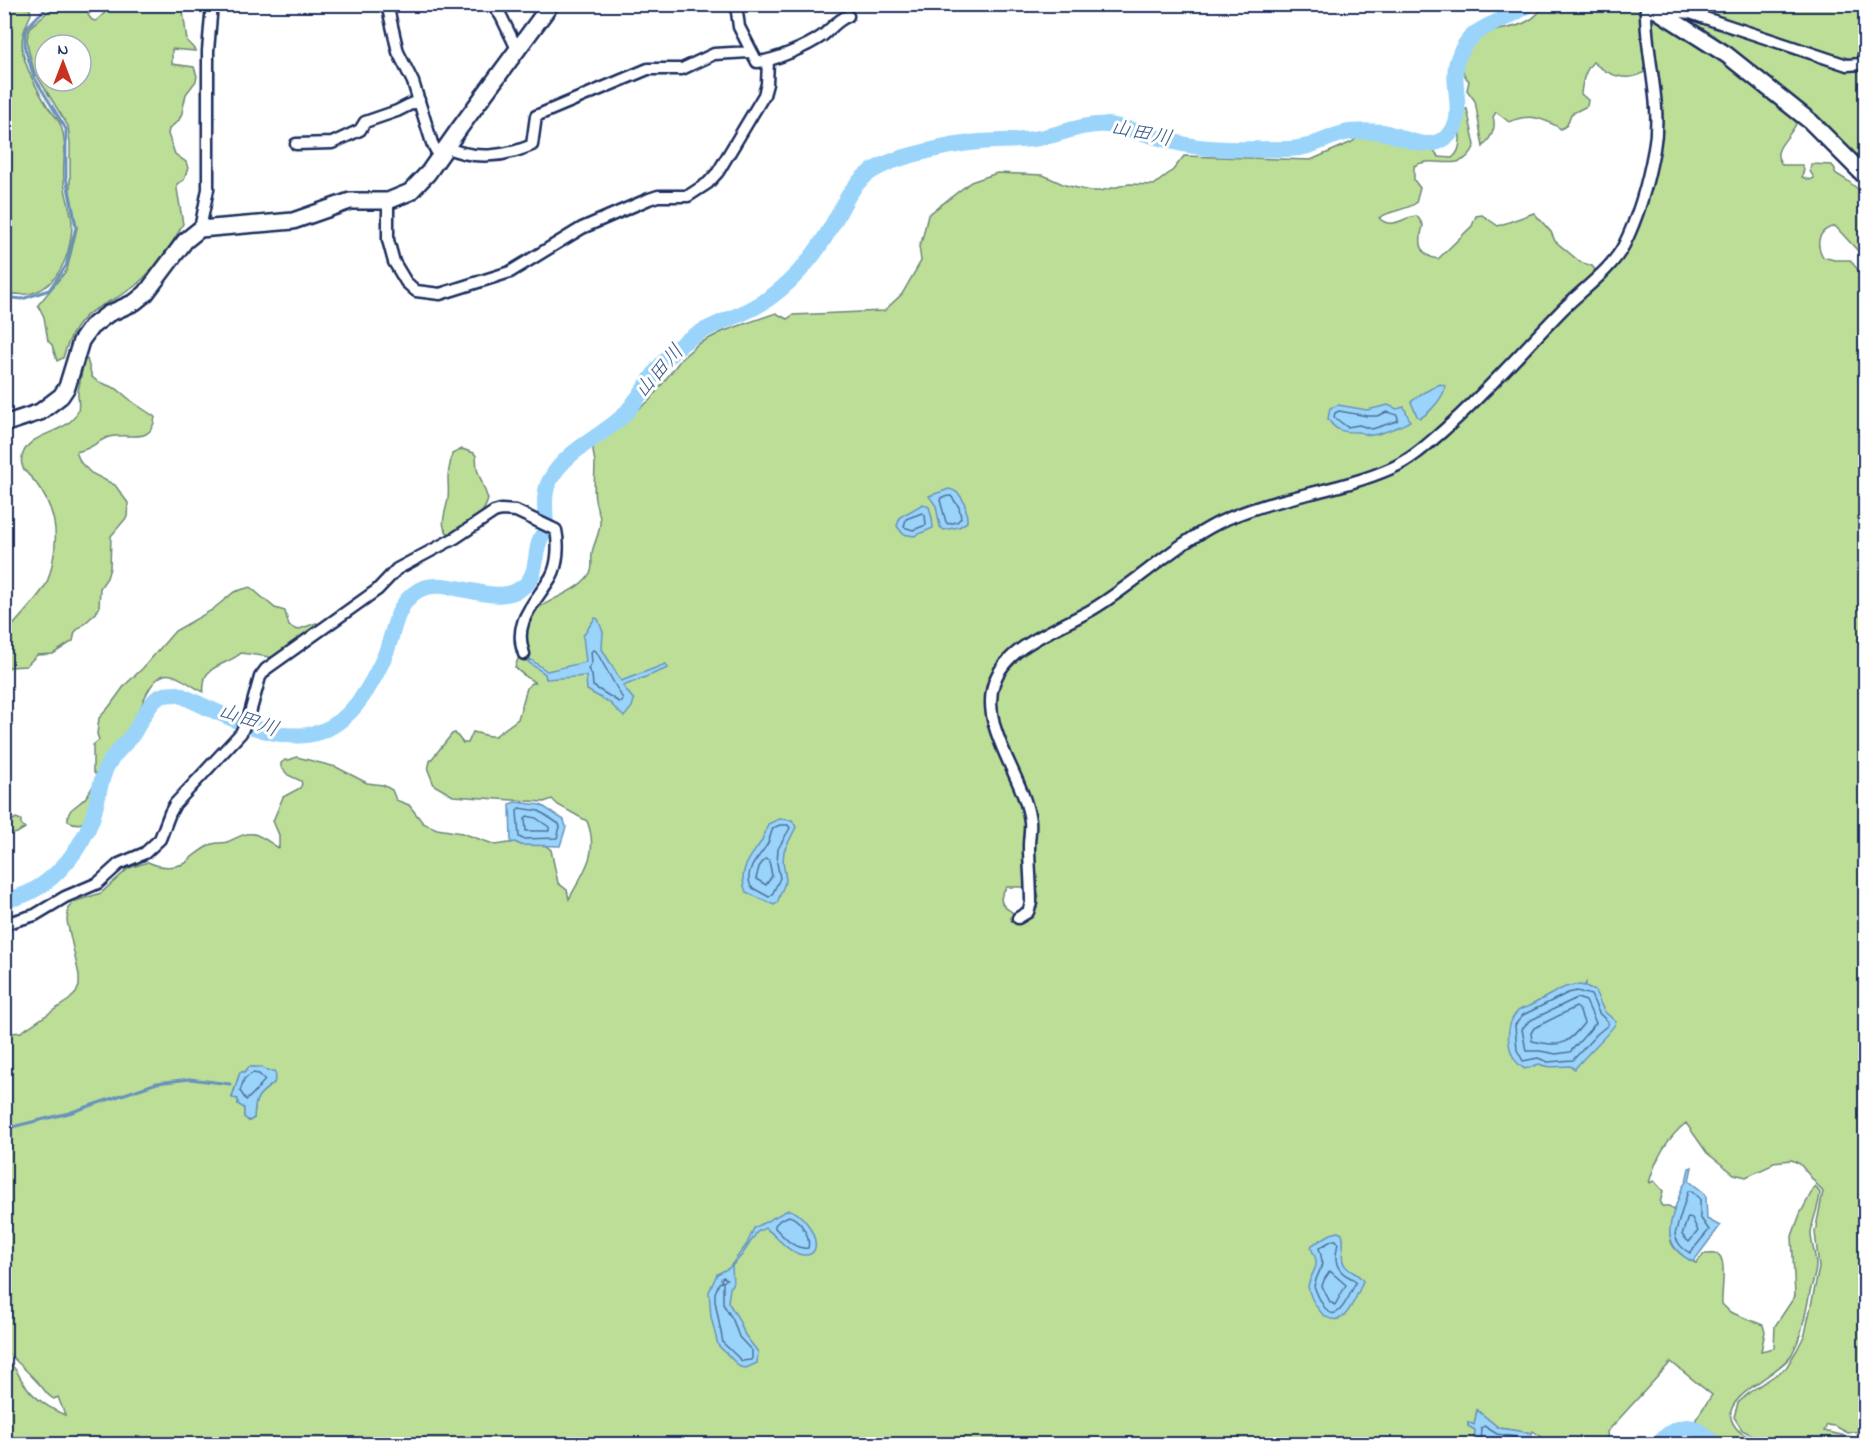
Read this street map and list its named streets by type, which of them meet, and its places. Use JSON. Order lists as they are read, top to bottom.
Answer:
{
  "water": ["山田川"],
  "north": "top"
}
